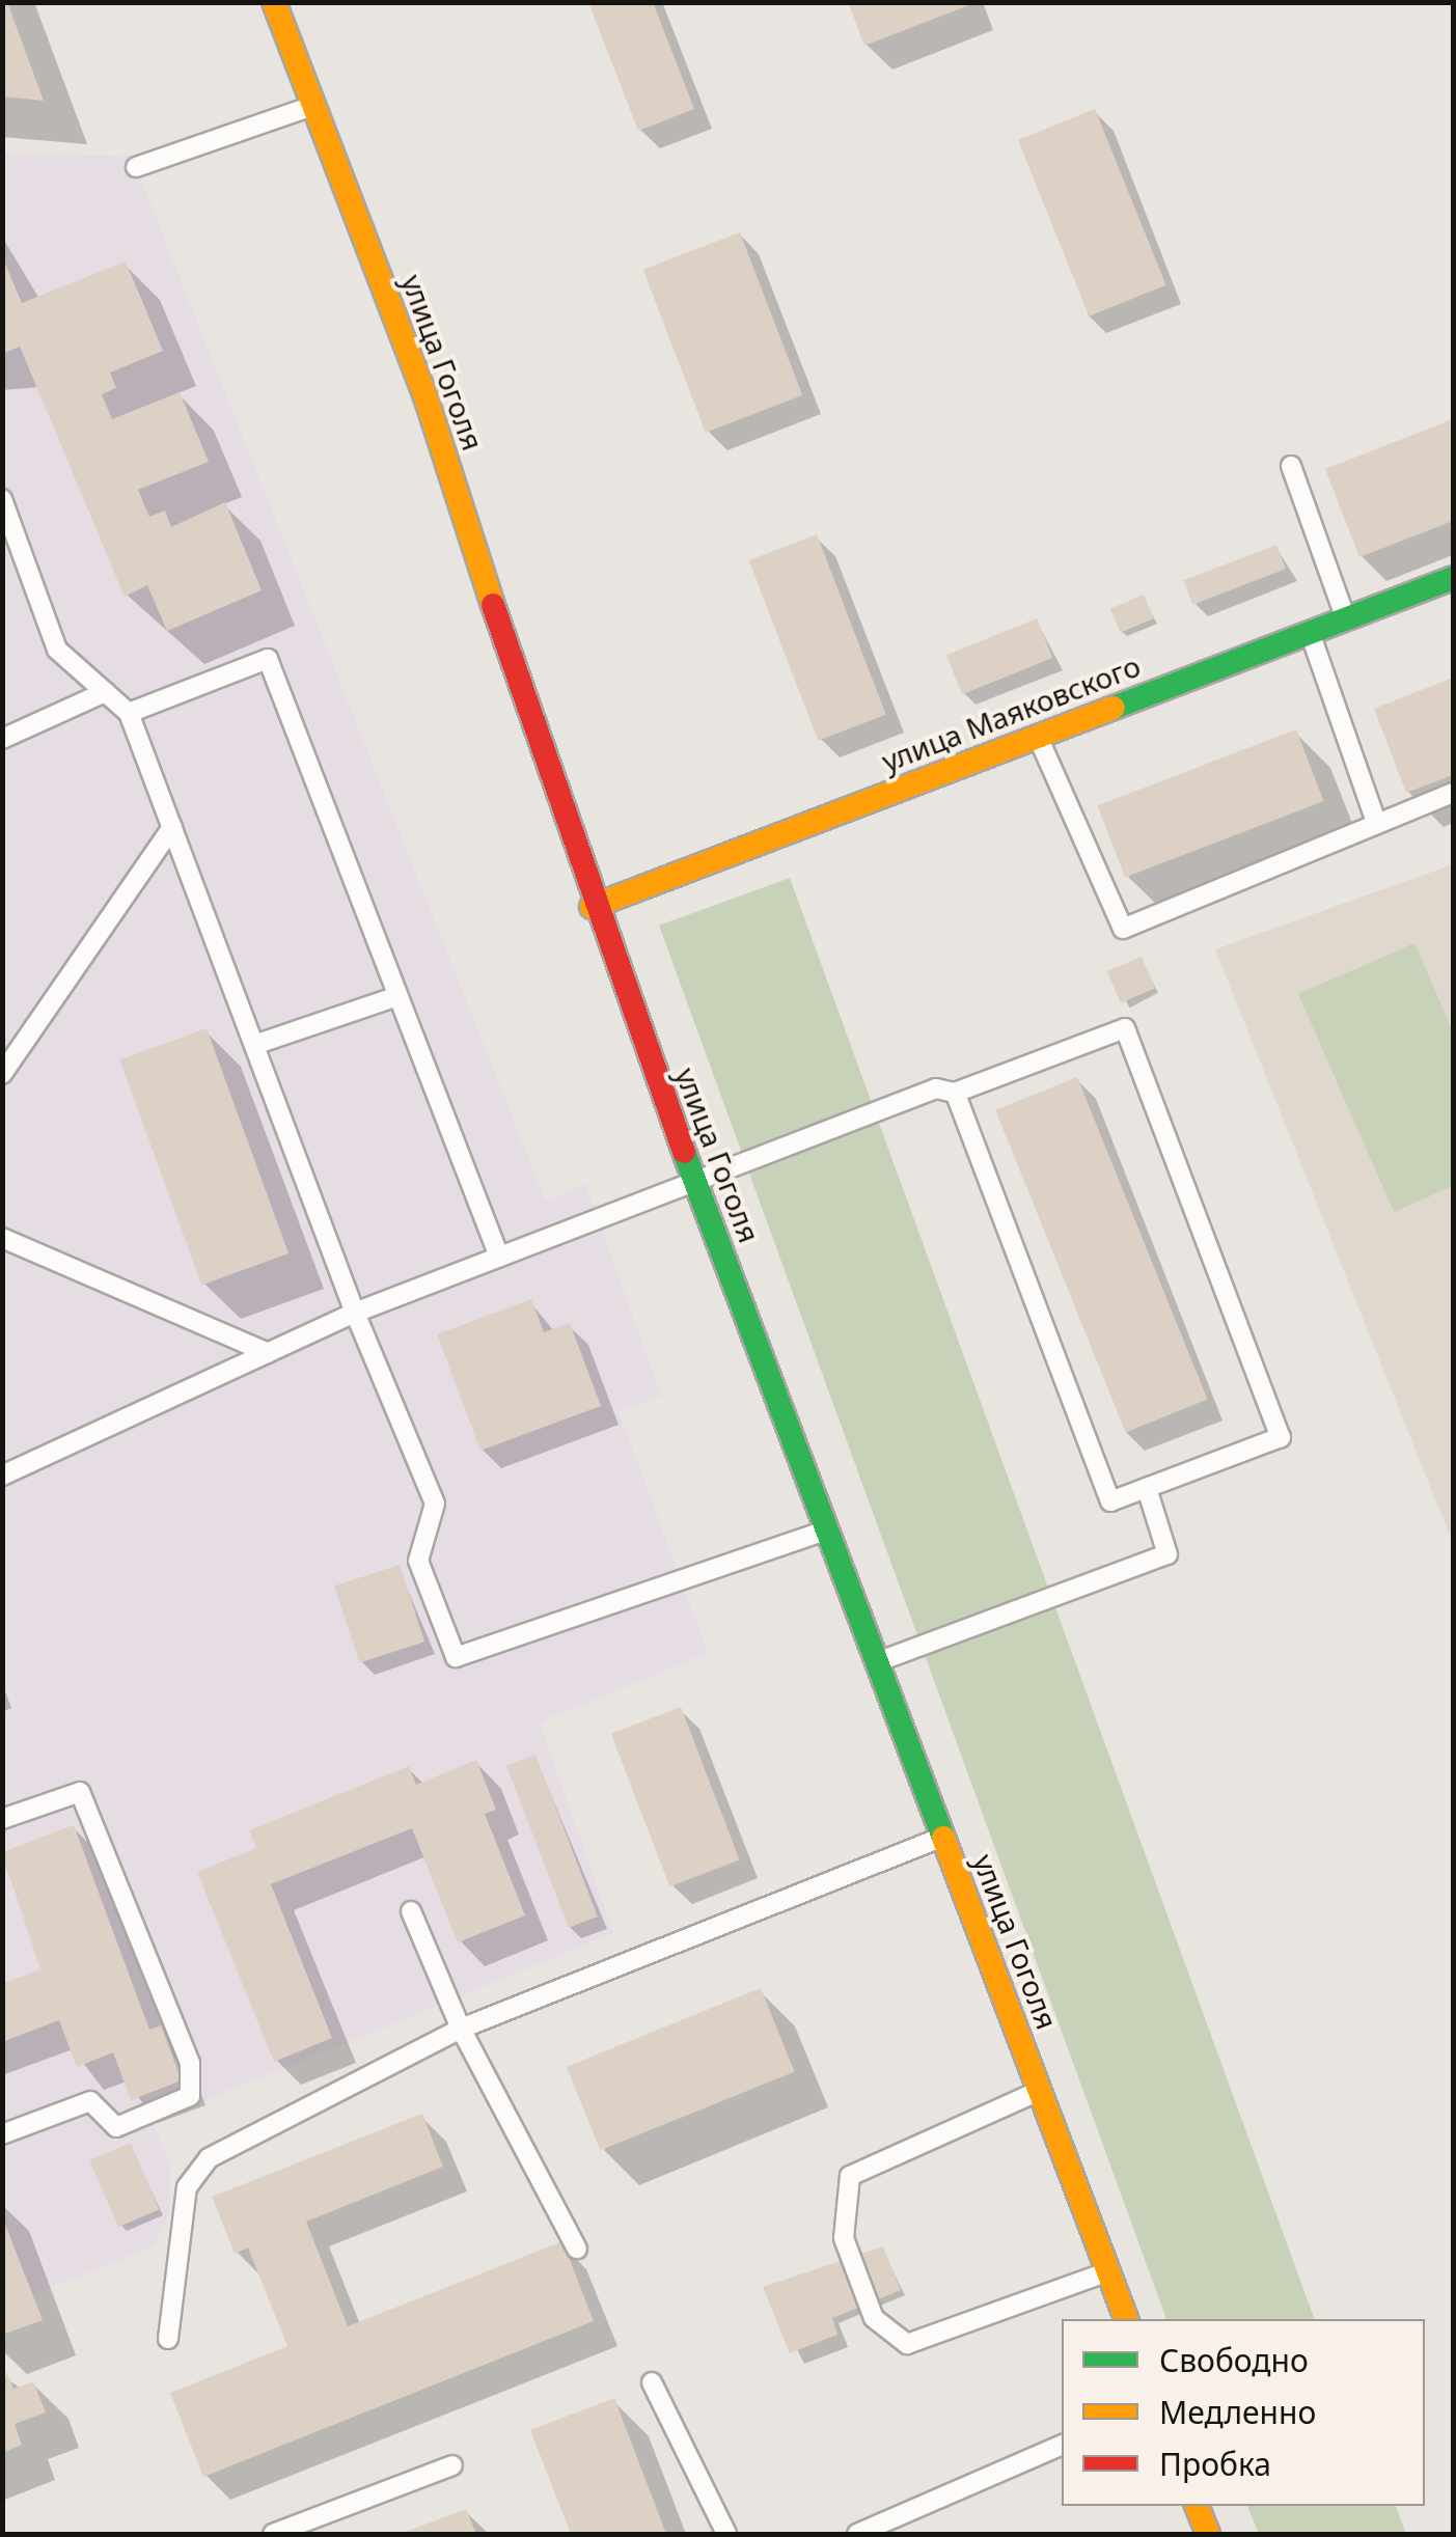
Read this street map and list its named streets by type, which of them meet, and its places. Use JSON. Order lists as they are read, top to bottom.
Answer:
{
  "streets": {
    "main road": ["улица Гоголя", "улица Маяковского"]
  },
  "crossings": [
    ["улица Гоголя", "улица Маяковского"]
  ],
  "legend": ["Свободно", "Медленно", "Пробка"]
}
